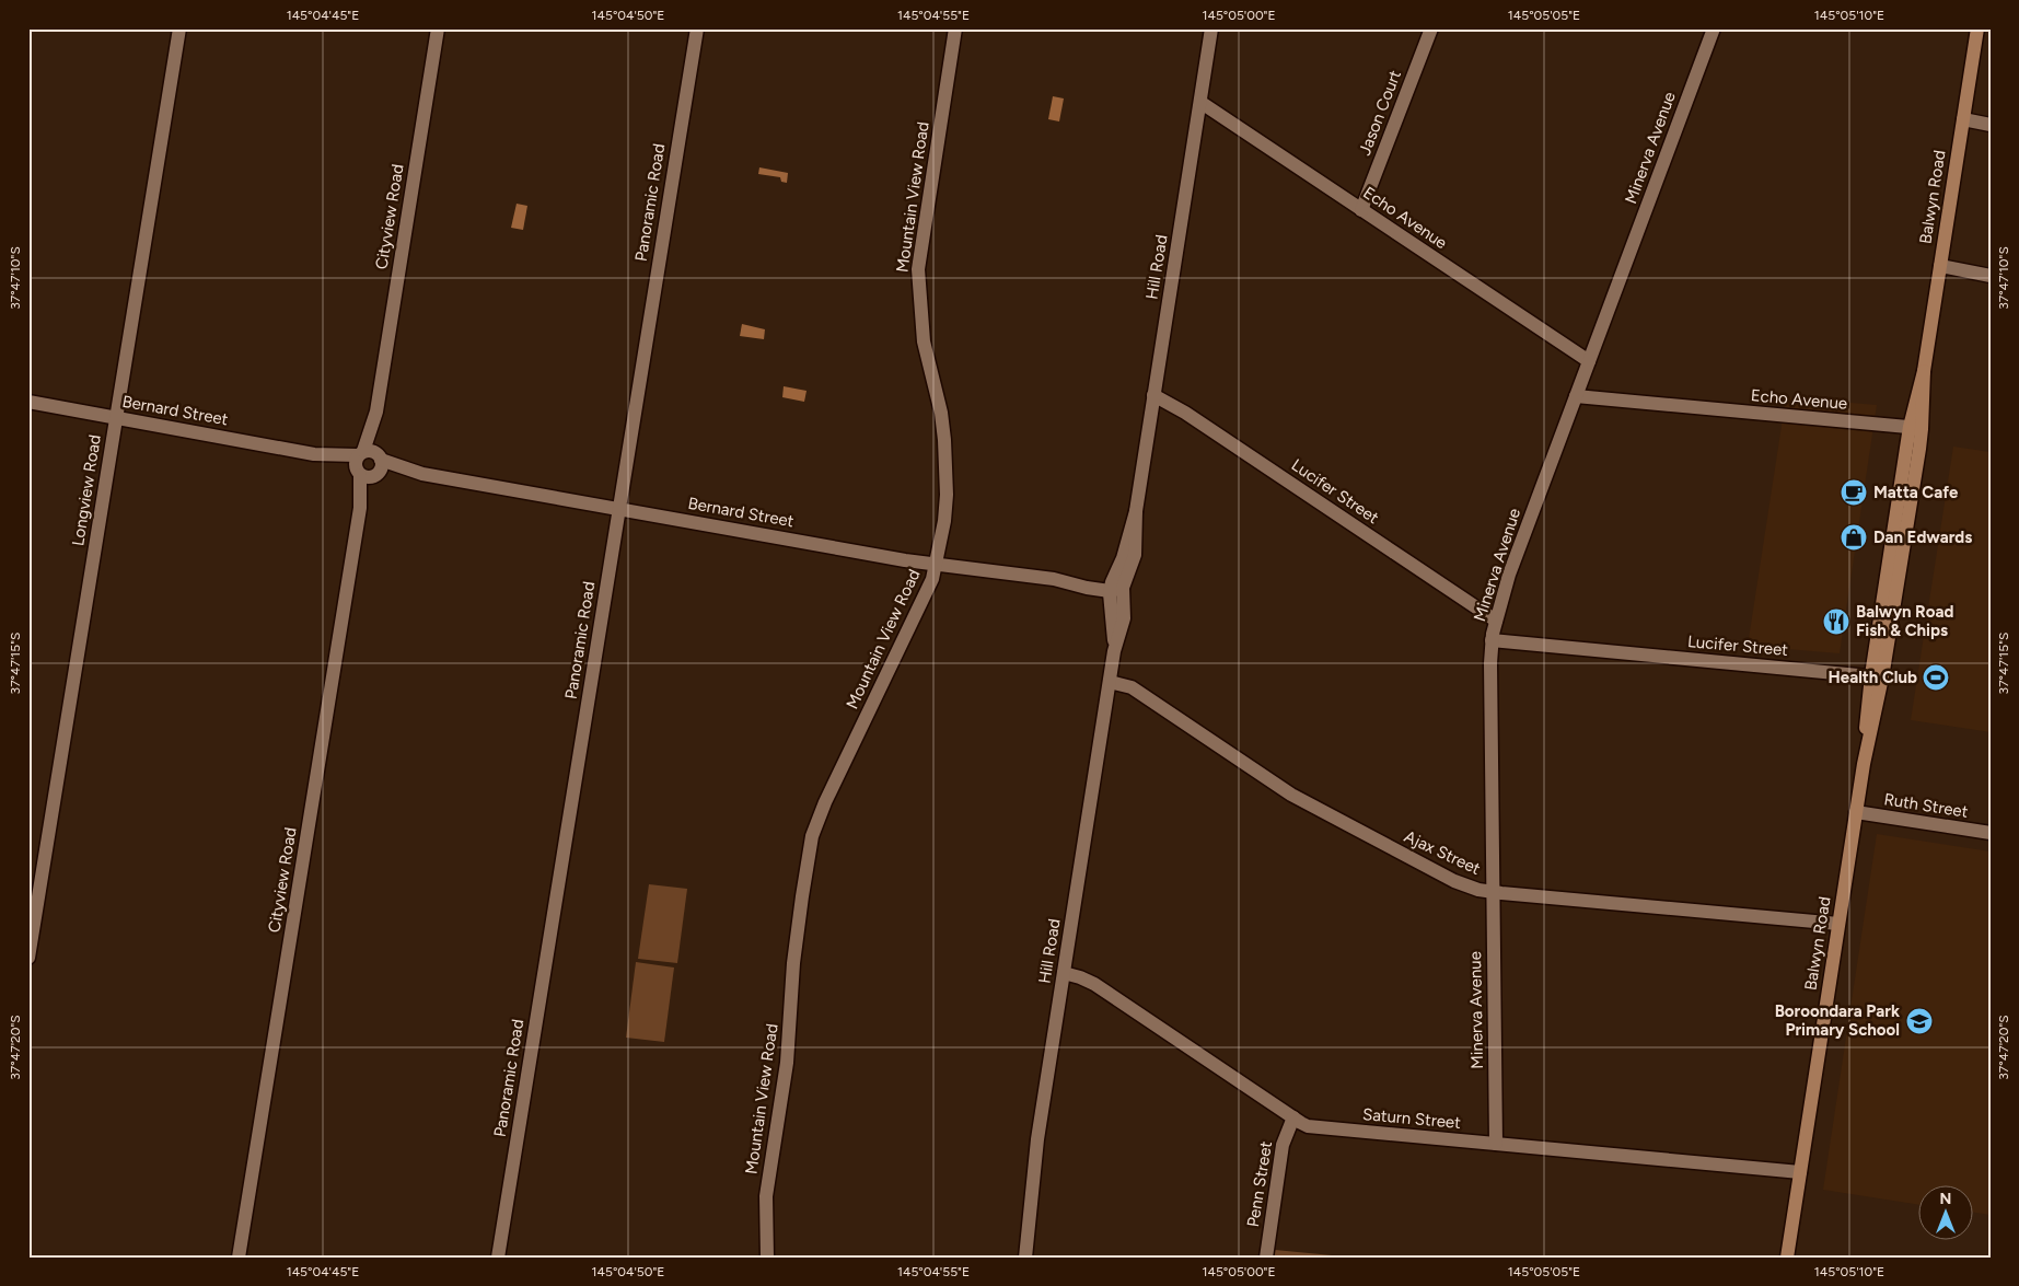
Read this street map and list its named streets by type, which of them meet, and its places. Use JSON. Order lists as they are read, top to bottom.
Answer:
{
  "streets": {
    "street": [
      "Jason Court",
      "Minerva Avenue",
      "Mountain View Road",
      "Balwyn Road",
      "Panoramic Road",
      "Cityview Road",
      "Echo Avenue",
      "Hill Road",
      "Bernard Street",
      "Longview Road",
      "Lucifer Street",
      "Ruth Street",
      "Ajax Street",
      "Saturn Street",
      "Penn Street"
    ]
  },
  "crossings": [
    ["Jason Court", "Echo Avenue"],
    ["Minerva Avenue", "Echo Avenue"],
    ["Minerva Avenue", "Lucifer Street"],
    ["Minerva Avenue", "Ajax Street"],
    ["Minerva Avenue", "Saturn Street"],
    ["Mountain View Road", "Bernard Street"],
    ["Balwyn Road", "Echo Avenue"],
    ["Balwyn Road", "Lucifer Street"],
    ["Balwyn Road", "Ruth Street"],
    ["Balwyn Road", "Ajax Street"],
    ["Balwyn Road", "Saturn Street"],
    ["Panoramic Road", "Bernard Street"],
    ["Cityview Road", "Bernard Street"],
    ["Echo Avenue", "Hill Road"],
    ["Hill Road", "Bernard Street"],
    ["Hill Road", "Lucifer Street"],
    ["Hill Road", "Ajax Street"],
    ["Hill Road", "Saturn Street"],
    ["Bernard Street", "Longview Road"],
    ["Saturn Street", "Penn Street"]
  ],
  "places": {
    "cafe": ["Matta Cafe"],
    "shop": ["Dan Edwards"],
    "restaurant": ["Balwyn Road Fish & Chips"],
    "sports": ["Health Club"],
    "school or university": ["Boroondara Park Primary School"]
  },
  "north": "top",
  "coordinates": [
    "145°04'45\"E",
    "145°04'50\"E",
    "145°04'55\"E",
    "145°05'00\"E",
    "145°05'05\"E",
    "145°05'10\"E",
    "37°47'10\"S",
    "37°47'15\"S",
    "37°47'20\"S"
  ]
}
